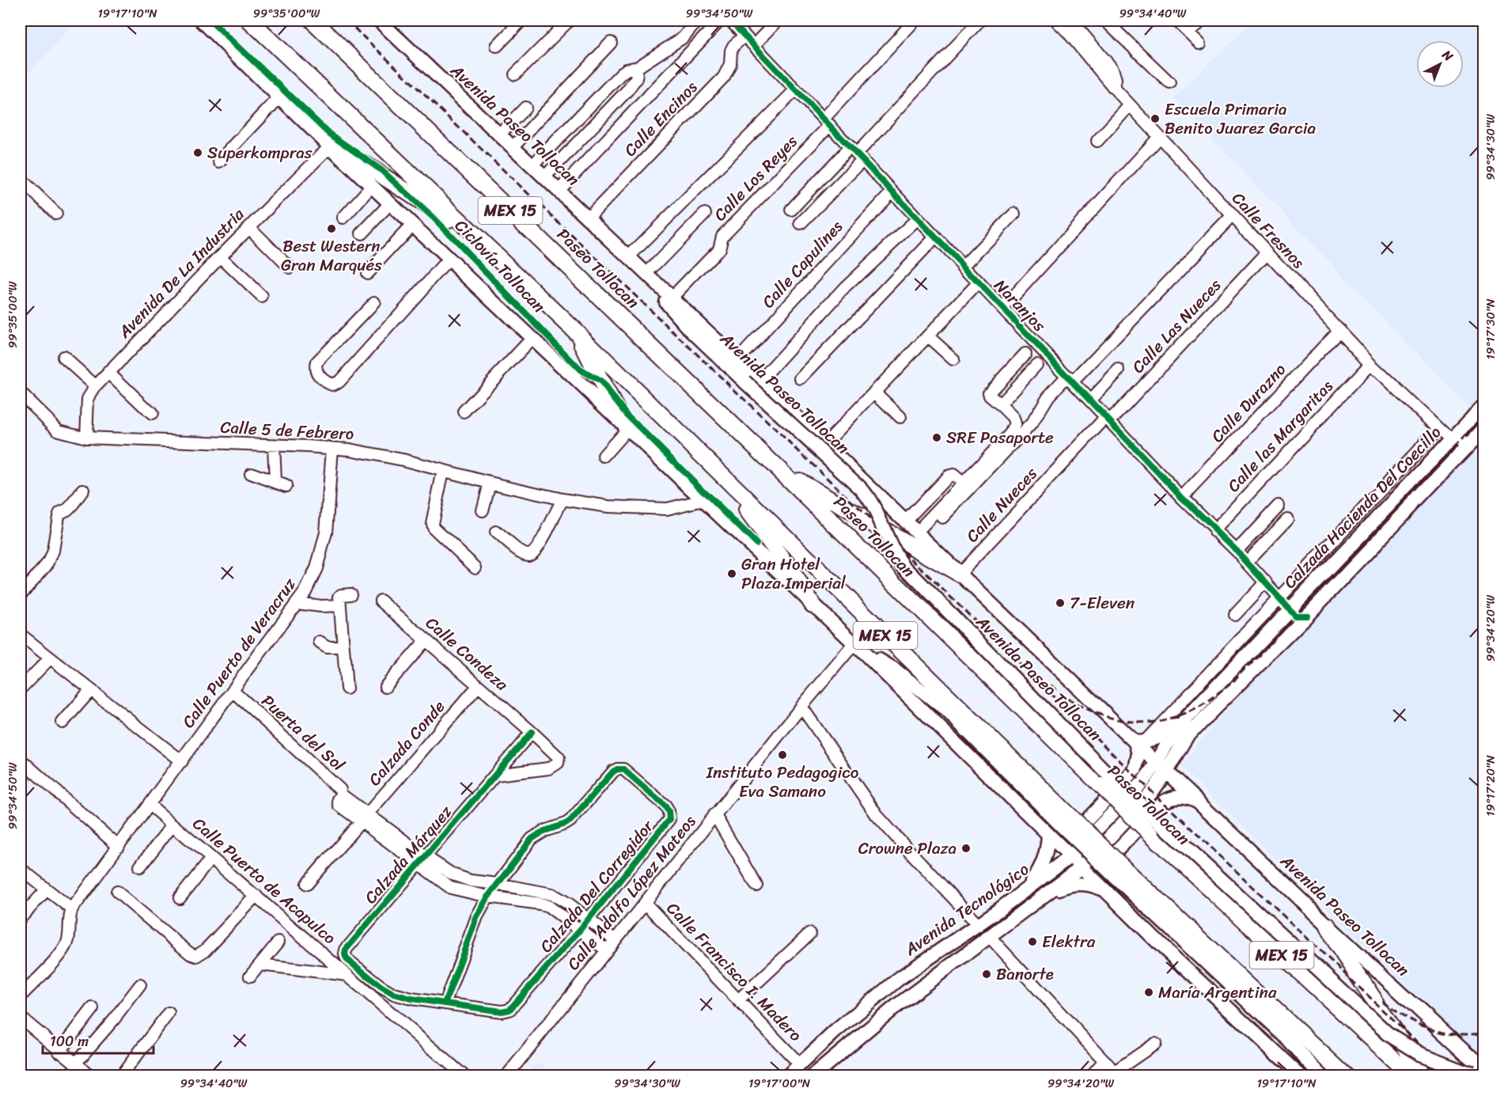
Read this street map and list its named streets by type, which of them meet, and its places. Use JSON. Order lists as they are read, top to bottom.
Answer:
{
  "streets": {
    "highway": ["MEX 15", "Paseo Tollocan"],
    "main road": ["Avenida Paseo Tollocan", "Calzada Hacienda Del Coecillo", "Avenida Tecnológico"],
    "street": [
      "Calle Encinos",
      "Calle Los Reyes",
      "Calle Fresnos",
      "Calle Capulines",
      "Avenida De La Industria",
      "Naranjos",
      "Calle Las Nueces",
      "Calle Durazno",
      "Calle 5 de Febrero",
      "Calle las Margaritas",
      "Calle Nueces",
      "Calle Puerto de Veracruz",
      "Calle Condeza",
      "Puerta del Sol",
      "Calzada Conde",
      "Calzada Márquez",
      "Calle Puerto de Acapulco",
      "Calzada Del Corregidor",
      "Calle Adolfo López Mateos",
      "Calle Francisco I. Madero"
    ],
    "cycle path": ["Ciclovía Tollocan"]
  },
  "crossings": [
    ["Calle Encinos", "Avenida Paseo Tollocan"],
    ["Calle Encinos", "Naranjos"],
    ["Avenida Paseo Tollocan", "Calle Los Reyes"],
    ["Avenida Paseo Tollocan", "Calle Capulines"],
    ["Avenida Paseo Tollocan", "Calle Nueces"],
    ["Avenida Paseo Tollocan", "Calzada Hacienda Del Coecillo"],
    ["Avenida Paseo Tollocan", "Avenida Tecnológico"],
    ["Calle Los Reyes", "Naranjos"],
    ["Calle Fresnos", "Calle Las Nueces"],
    ["Calle Fresnos", "Calle Durazno"],
    ["Calle Fresnos", "Calle las Margaritas"],
    ["Calle Fresnos", "Calzada Hacienda Del Coecillo"],
    ["Calle Capulines", "Naranjos"],
    ["Avenida De La Industria", "Calle 5 de Febrero"],
    ["Naranjos", "Calle Las Nueces"],
    ["Naranjos", "Calle Durazno"],
    ["Naranjos", "Calle las Margaritas"],
    ["Naranjos", "Calle Nueces"],
    ["Naranjos", "Calzada Hacienda Del Coecillo"],
    ["Calle Las Nueces", "Calle Nueces"],
    ["Calle 5 de Febrero", "Calle Puerto de Veracruz"],
    ["Calzada Hacienda Del Coecillo", "Avenida Tecnológico"],
    ["Calle Puerto de Veracruz", "Puerta del Sol"],
    ["Calle Puerto de Veracruz", "Calle Puerto de Acapulco"],
    ["Calle Condeza", "Calzada Conde"],
    ["Calle Condeza", "Calzada Márquez"],
    ["Calzada Márquez", "Calzada Del Corregidor"],
    ["Calle Adolfo López Mateos", "Calle Francisco I. Madero"],
    ["Avenida Tecnológico", "Calle Francisco I. Madero"]
  ],
  "places": [
    "Escuela Primaria Benito Juarez Garcia",
    "Superkompras",
    "Best Western Gran Marqués",
    "SRE Pasaporte",
    "Gran Hotel Plaza Imperial",
    "7-Eleven",
    "Instituto Pedagogico Eva Samano",
    "Crowne Plaza",
    "Elektra",
    "Banorte",
    "María Argentina"
  ],
  "scale_bar": "100 m",
  "north": "top right",
  "coordinates": [
    "19°17'10\"N",
    "99°35'00\"W",
    "99°34'50\"W",
    "99°34'40\"W",
    "99°34'30\"W",
    "19°17'30\"N",
    "99°34'20\"W",
    "19°17'20\"N",
    "19°17'00\"N"
  ]
}
